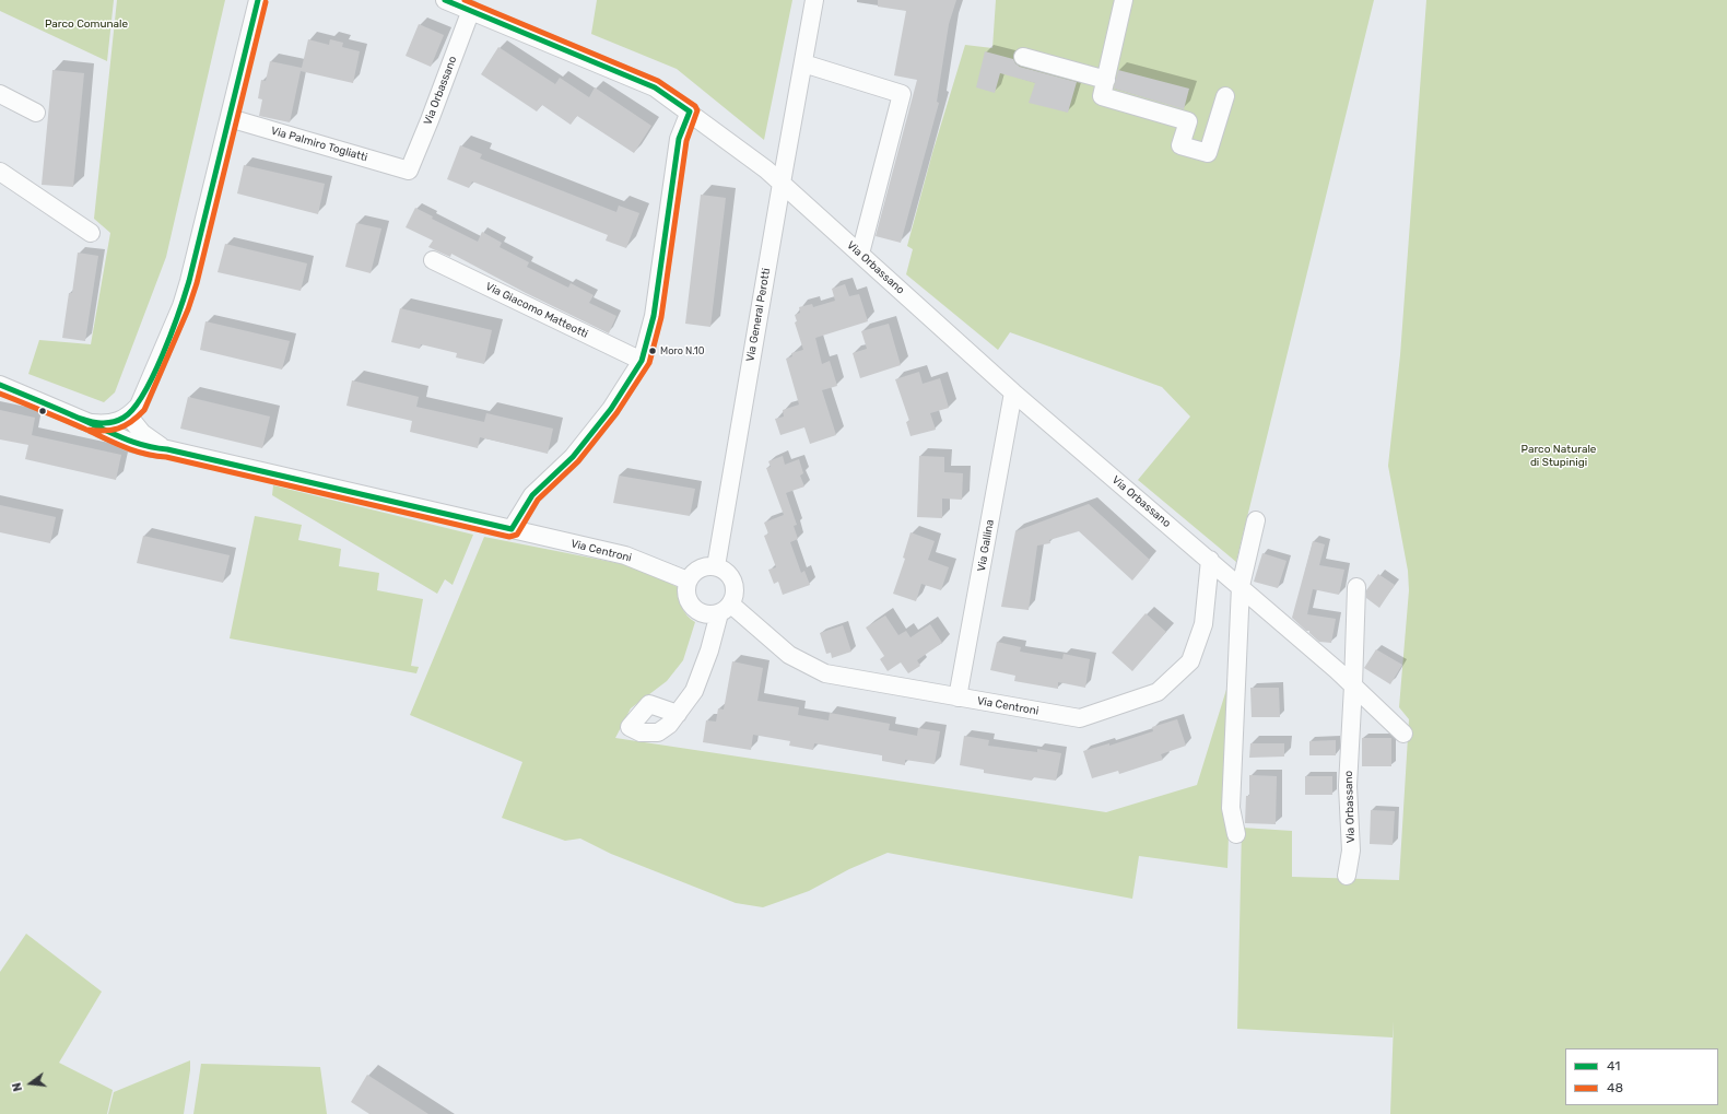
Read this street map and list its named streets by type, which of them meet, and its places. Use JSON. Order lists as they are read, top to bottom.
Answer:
{
  "streets": {
    "street": [
      "Via Orbassano",
      "Via Palmiro Togliatti",
      "Via Giacomo Matteotti",
      "Via General Perotti",
      "Via Gallina",
      "Via Centroni"
    ]
  },
  "crossings": [
    ["Via Orbassano", "Via Palmiro Togliatti"],
    ["Via Orbassano", "Via General Perotti"],
    ["Via Orbassano", "Via Gallina"],
    ["Via Orbassano", "Via Centroni"],
    ["Via General Perotti", "Via Centroni"],
    ["Via Gallina", "Via Centroni"]
  ],
  "parks": ["Parco Comunale", "Parco Naturale di Stupinigi"],
  "places": ["Moro N.10"],
  "lines": ["transit line 41", "transit line 48"],
  "legend": ["41", "48"],
  "north": "left"
}
